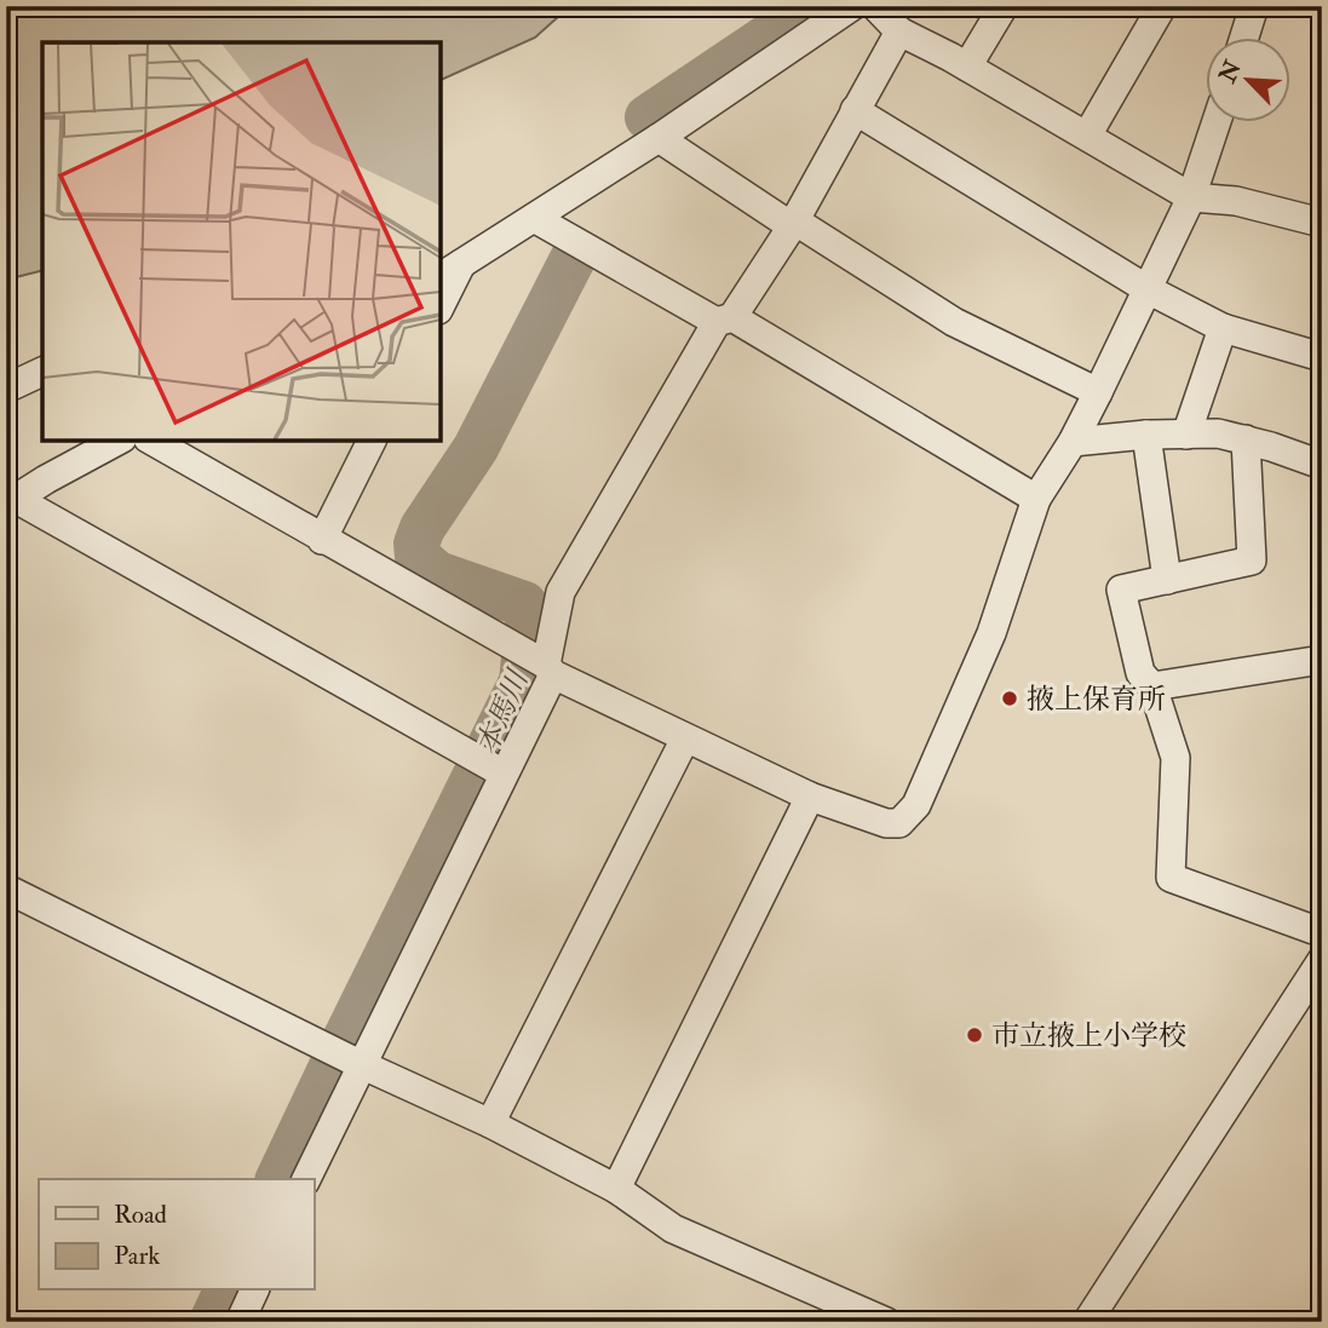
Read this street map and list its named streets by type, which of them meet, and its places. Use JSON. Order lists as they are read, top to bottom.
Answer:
{
  "water": ["本馬川"],
  "places": ["掖上保育所", "市立掖上小学校"],
  "legend": ["Road", "Park"],
  "north": "top left"
}
